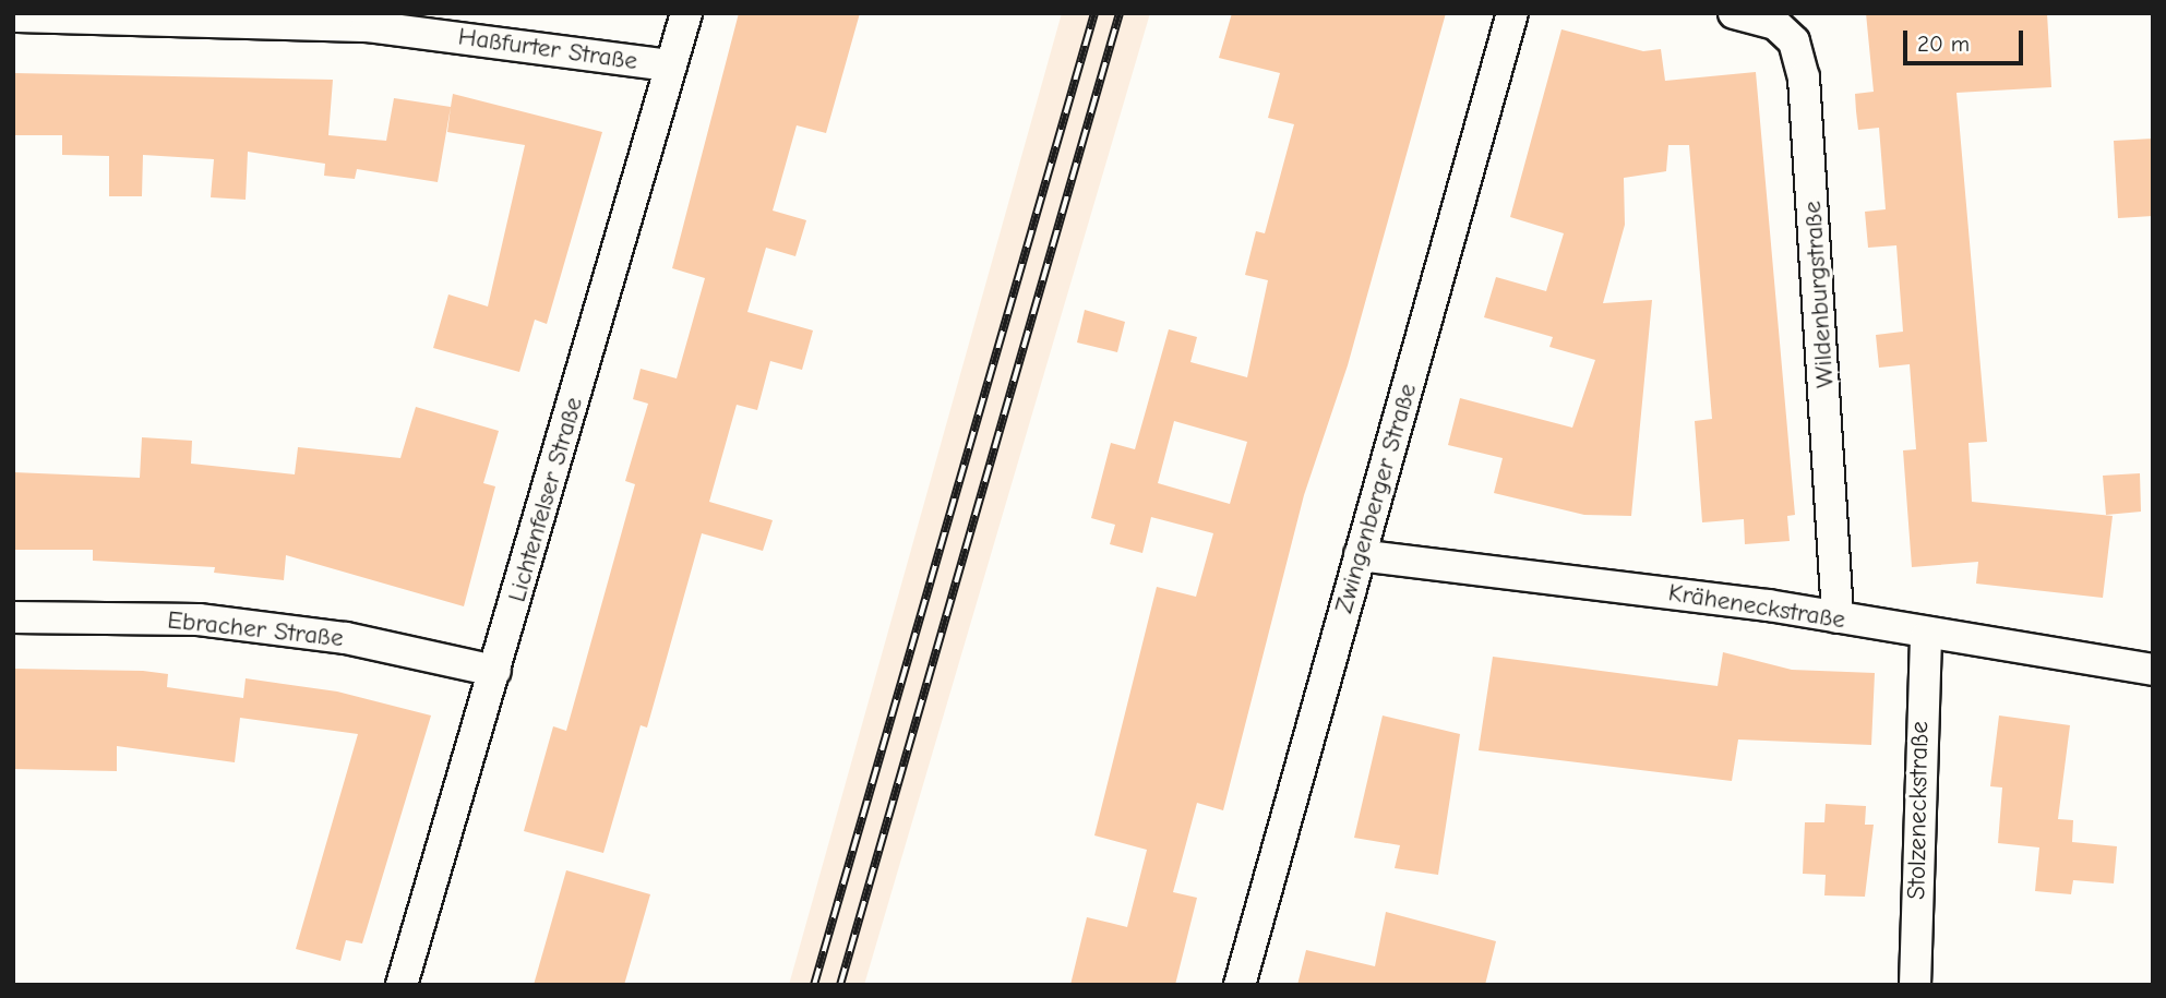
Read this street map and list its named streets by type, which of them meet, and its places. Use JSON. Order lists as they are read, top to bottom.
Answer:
{
  "streets": {
    "street": [
      "Haßfurter Straße",
      "Wildenburgstraße",
      "Zwingenberger Straße",
      "Lichtenfelser Straße",
      "Kräheneckstraße",
      "Ebracher Straße",
      "Stolzeneckstraße"
    ]
  },
  "crossings": [
    ["Haßfurter Straße", "Lichtenfelser Straße"],
    ["Wildenburgstraße", "Kräheneckstraße"],
    ["Zwingenberger Straße", "Kräheneckstraße"],
    ["Lichtenfelser Straße", "Ebracher Straße"],
    ["Kräheneckstraße", "Stolzeneckstraße"]
  ],
  "scale_bar": "20 m"
}
